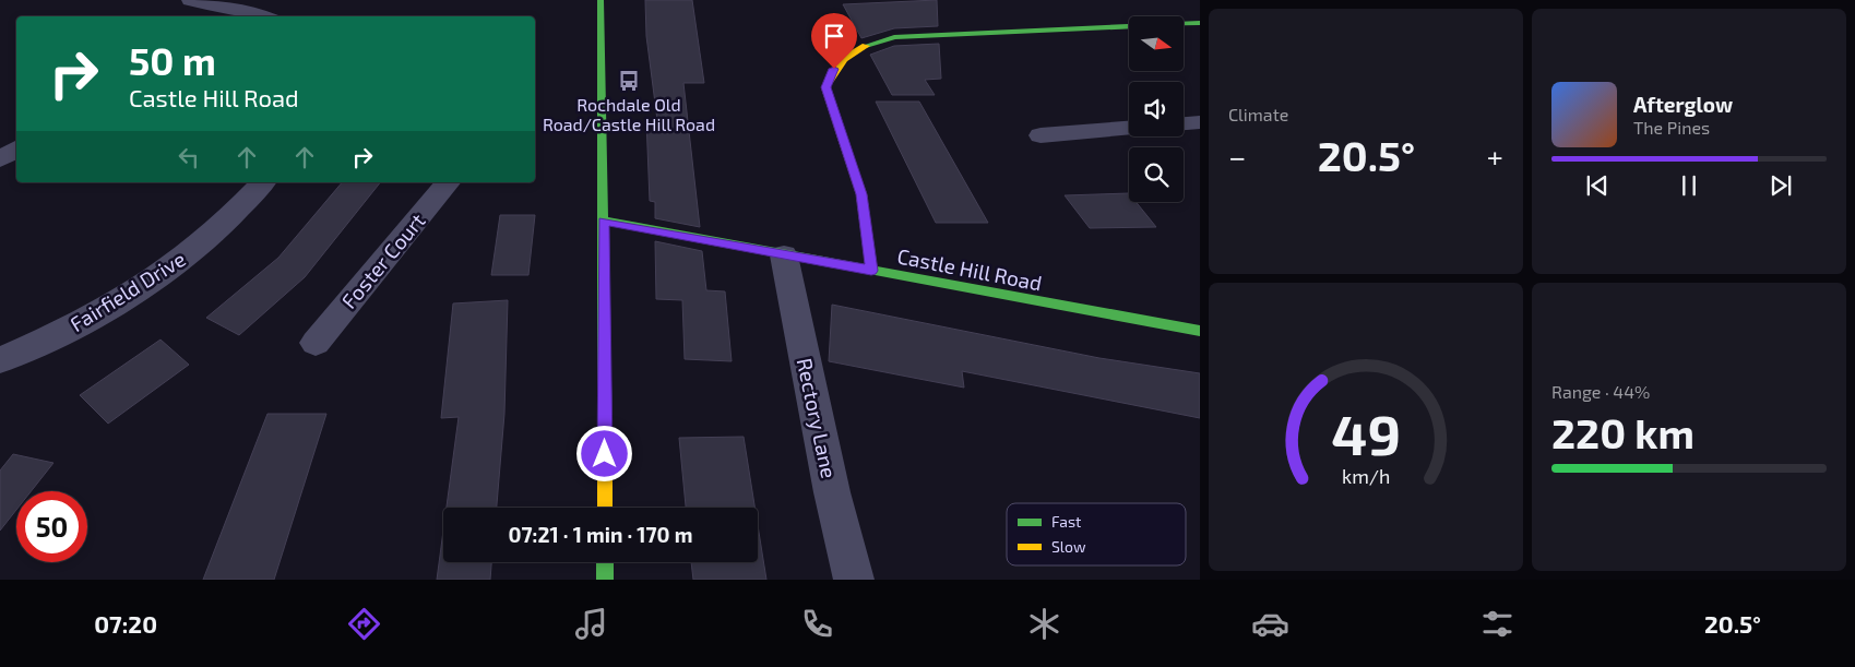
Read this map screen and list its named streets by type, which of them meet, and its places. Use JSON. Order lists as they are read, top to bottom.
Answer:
{
  "streets": {
    "street": [
      "Foster Court",
      "Castle Hill Road",
      "Fairfield Drive",
      "Rectory Lane"
    ]
  },
  "crossings": [
    ["Castle Hill Road", "Rectory Lane"]
  ],
  "places": {
    "bus stop": ["Rochdale Old Road/Castle Hill Road"]
  },
  "legend": ["Fast", "Slow"],
  "north": "right",
  "page": {
    "tile": [
      "Climate",
      ["Range · 44%", "220 km"]
    ],
    "turn": ["50 m", "Castle Hill Road"],
    "song": ["Afterglow", "The Pines"],
    "heat": ["−", "20.5°", "+"],
    "limit": "50",
    "trip": "07:21 · 1 min · 170 m",
    "tabs": ["07:20", "20.5°"],
    "gauge": ["49", "km/h"]
  }
}
